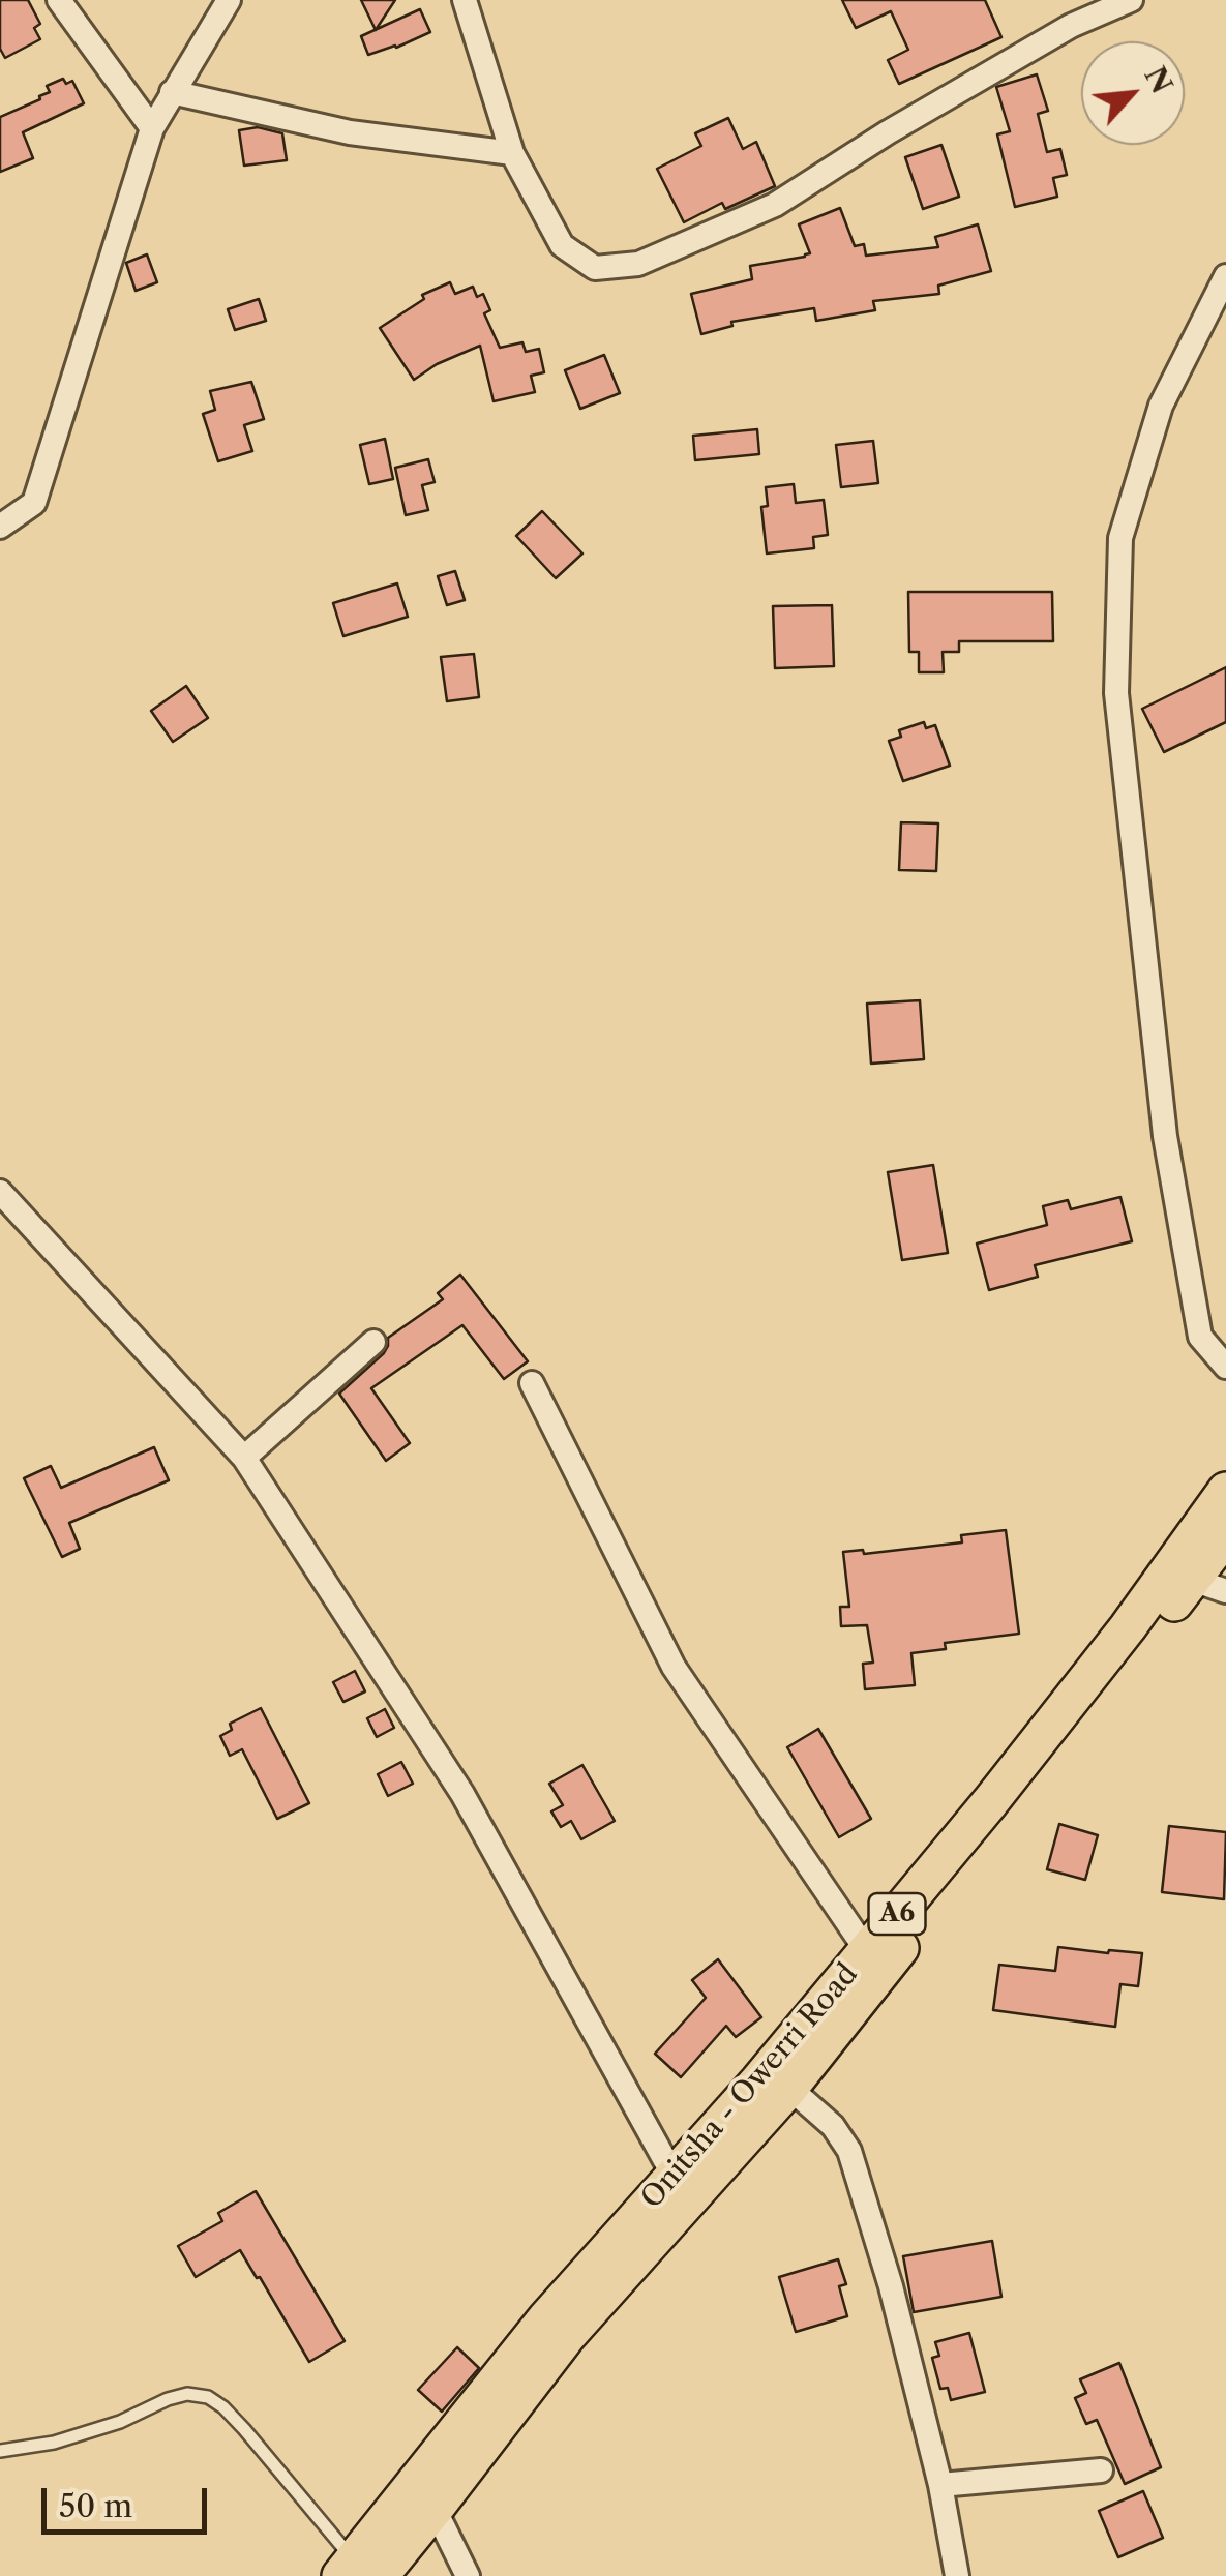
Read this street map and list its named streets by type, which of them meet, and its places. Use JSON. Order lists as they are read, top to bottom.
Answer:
{
  "streets": {
    "highway": ["A6", "Onitsha - Owerri Road"]
  },
  "scale_bar": "50 m",
  "north": "top right"
}
